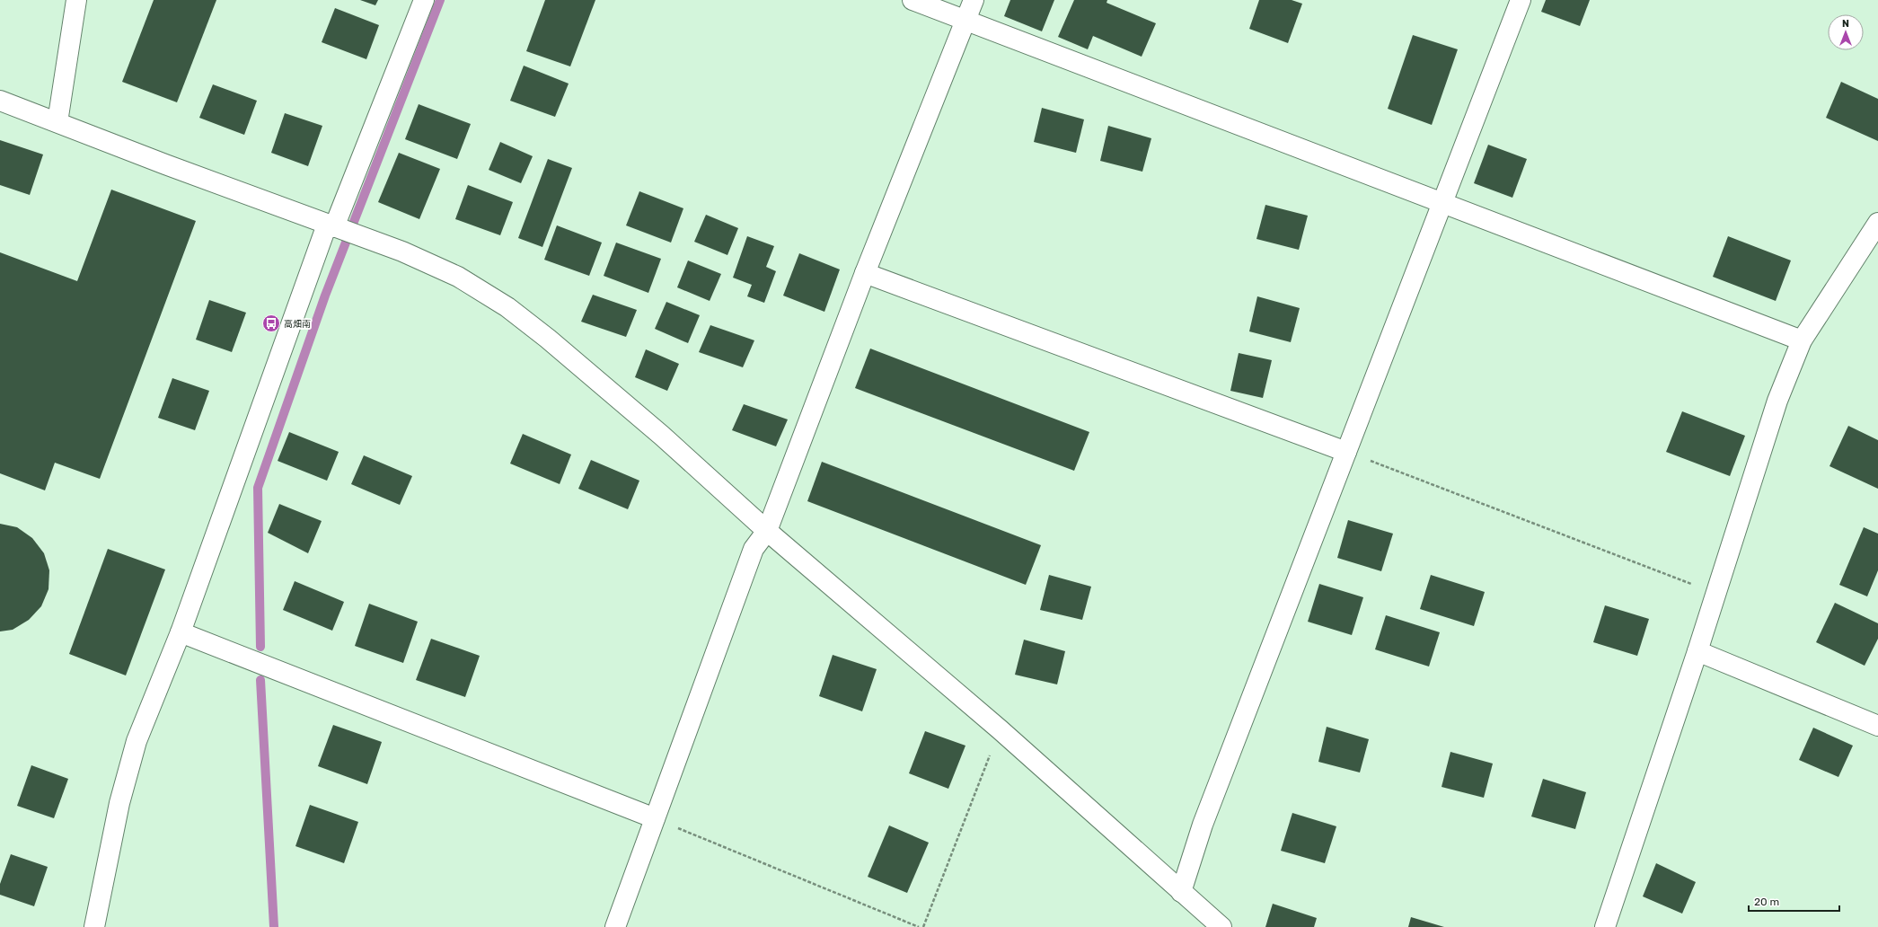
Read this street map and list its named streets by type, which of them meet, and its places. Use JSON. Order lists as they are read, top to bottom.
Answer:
{
  "places": {
    "bus stop": ["高畑南"]
  },
  "scale_bar": "20 m",
  "north": "top"
}
